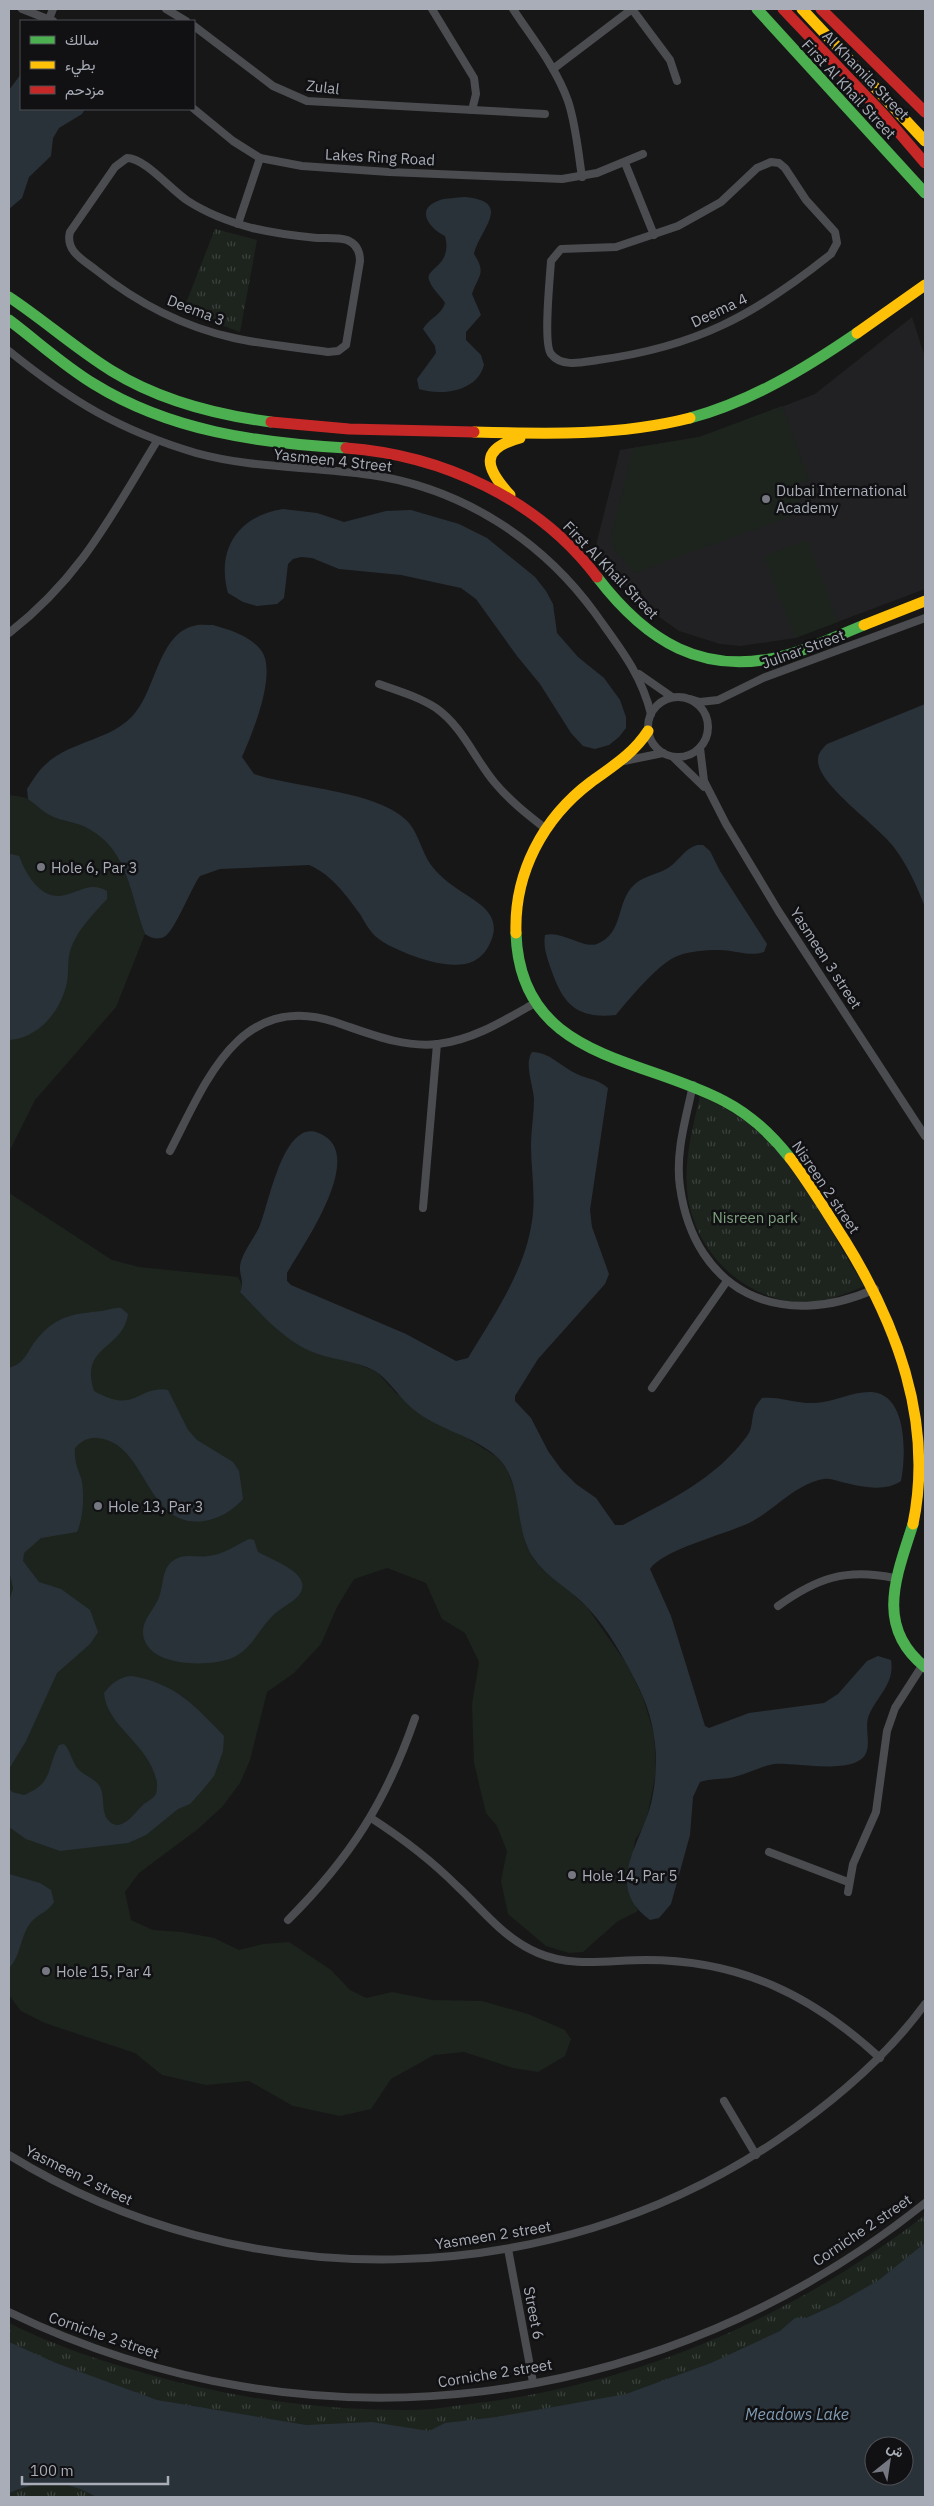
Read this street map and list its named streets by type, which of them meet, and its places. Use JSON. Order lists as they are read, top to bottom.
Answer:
{
  "streets": {
    "main road": ["Al Khamila Street", "First Al Khail Street", "Nisreen 2 street"],
    "street": [
      "Zulal",
      "Lakes Ring Road",
      "Deema 3",
      "Deema 4",
      "Yasmeen 4 Street",
      "Julnar Street",
      "Yasmeen 3 street",
      "Yasmeen 2 street",
      "Corniche 2 street",
      "Street 6"
    ]
  },
  "crossings": [
    ["Julnar Street", "Yasmeen 3 street"],
    ["Julnar Street", "Nisreen 2 street"],
    ["Yasmeen 3 street", "Nisreen 2 street"],
    ["Yasmeen 2 street", "Street 6"],
    ["Corniche 2 street", "Street 6"]
  ],
  "water": ["Meadows Lake"],
  "parks": ["Nisreen park"],
  "places": [
    "Dubai International Academy",
    "Hole 6, Par 3",
    "Hole 13, Par 3",
    "Hole 14, Par 5",
    "Hole 15, Par 4"
  ],
  "legend": ["سالك", "بطيء", "مزدحم"],
  "scale_bar": "100 m",
  "north": "top right"
}
